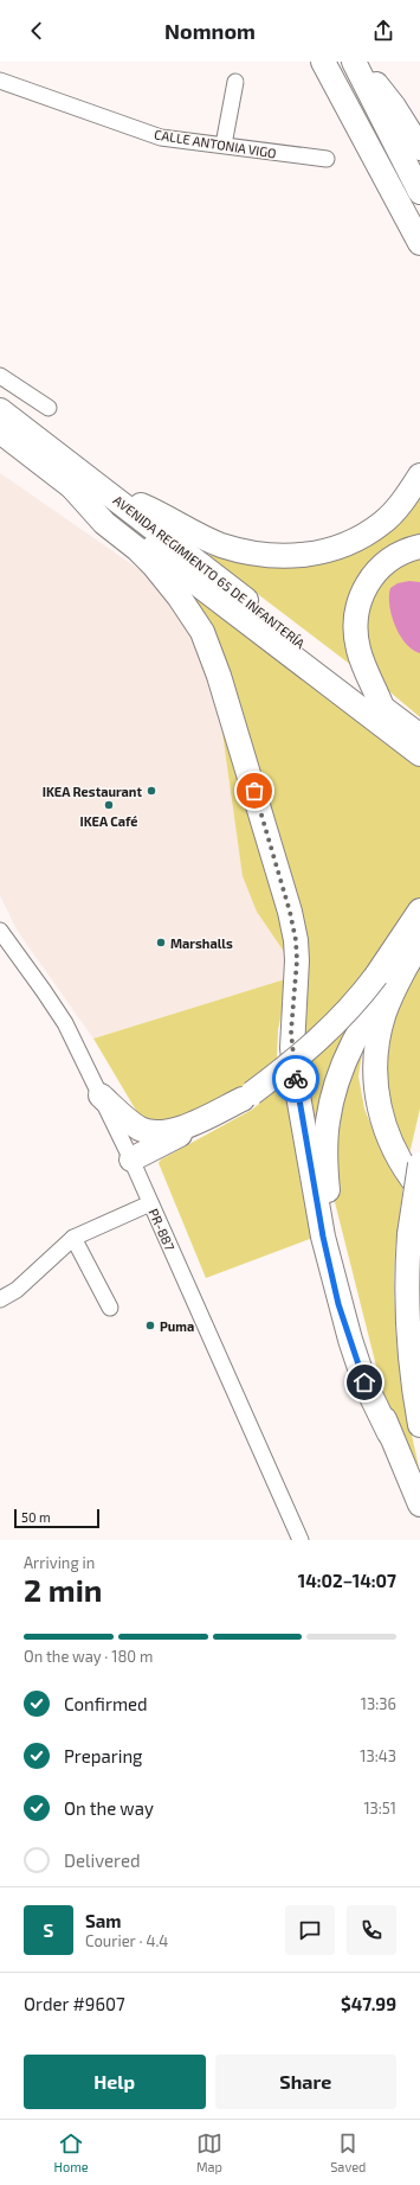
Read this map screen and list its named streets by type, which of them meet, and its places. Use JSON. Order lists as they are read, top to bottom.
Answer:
{
  "streets": {
    "highway": ["AVENIDA REGIMIENTO 65 DE INFANTERÍA"],
    "street": ["CALLE ANTONIA VIGO", "PR-887"]
  },
  "places": [
    "IKEA Restaurant",
    "IKEA Café",
    "Marshalls",
    "Puma"
  ],
  "scale_bar": "50 m",
  "page": {
    "header": "Nomnom",
    "scale": "50 m",
    "heading": ["2 min", "Arriving in", "14:02–14:07"],
    "panel": [
      "Sam",
      "Courier · 4.4",
      "Order #9607",
      "$47.99"
    ],
    "bar": "On the way · 180 m",
    "list": [
      ["Confirmed", "13:36"],
      ["Preparing", "13:43"],
      ["On the way", "13:51"],
      "Delivered"
    ],
    "round": "S",
    "buttons": ["Help", "Share"],
    "tabs": ["Home", "Map", "Saved"]
  }
}
